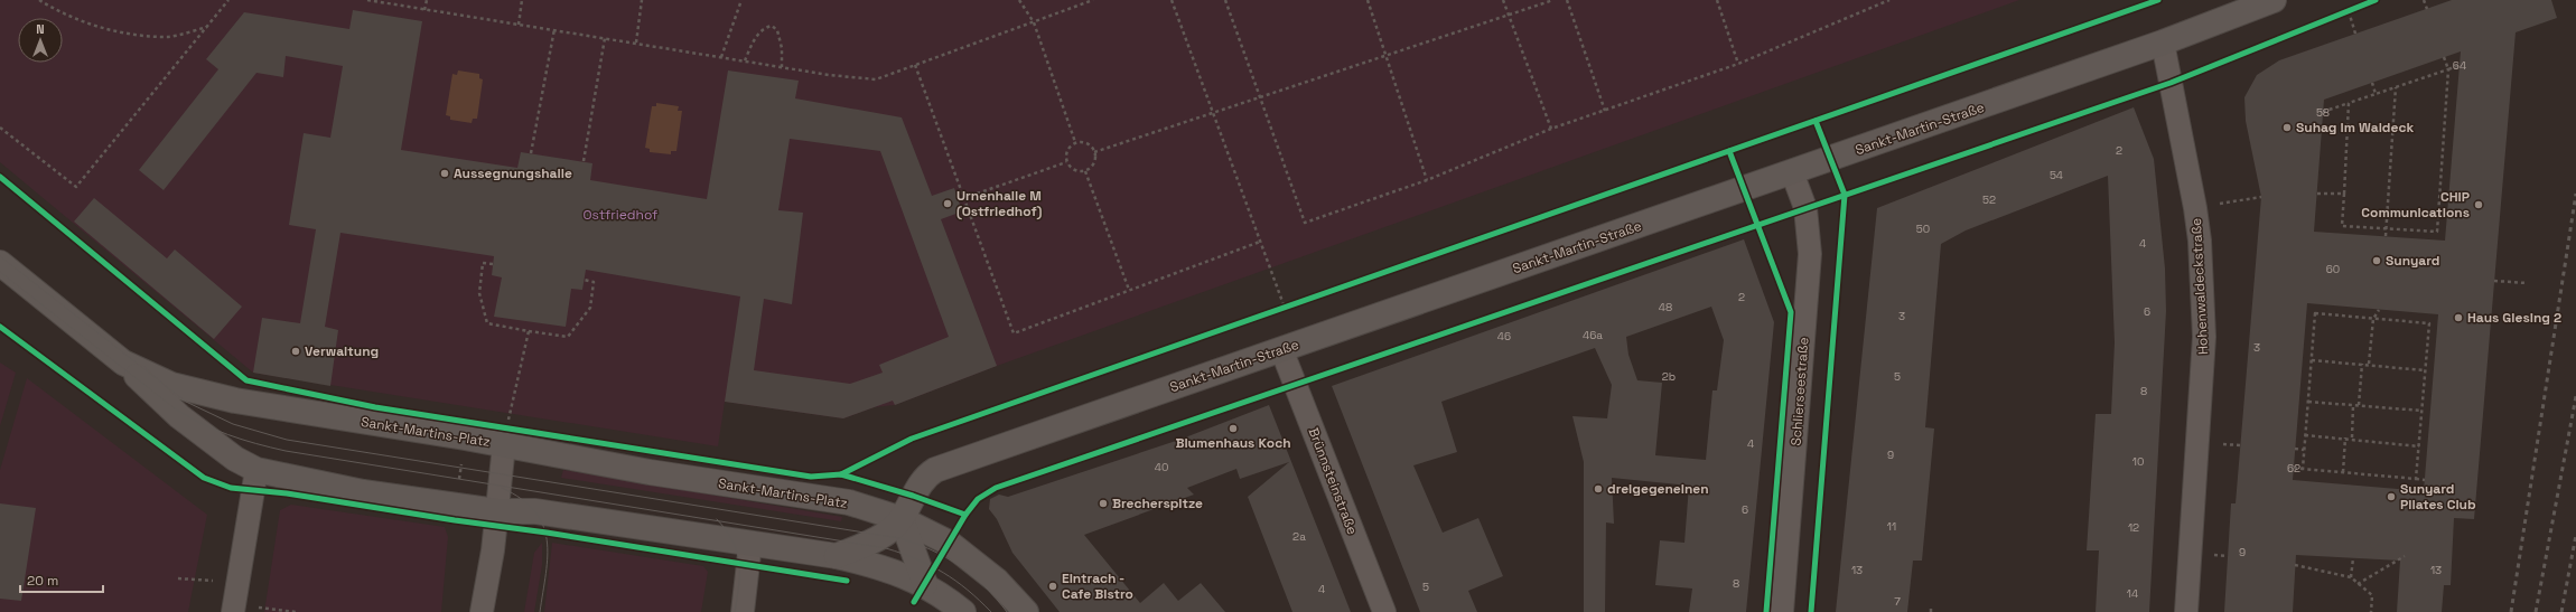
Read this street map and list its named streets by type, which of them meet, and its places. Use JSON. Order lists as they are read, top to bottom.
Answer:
{
  "streets": {
    "main road": ["Sankt-Martin-Straße", "Sankt-Martins-Platz"],
    "street": ["Hohenwaldeckstraße", "Schlierseestraße", "Brünnsteinstraße"]
  },
  "crossings": [
    ["Sankt-Martin-Straße", "Hohenwaldeckstraße"],
    ["Sankt-Martin-Straße", "Schlierseestraße"],
    ["Sankt-Martin-Straße", "Sankt-Martins-Platz"],
    ["Sankt-Martin-Straße", "Brünnsteinstraße"]
  ],
  "parks": ["Ostfriedhof"],
  "places": [
    "Suhag im Waldeck",
    "Aussegnungshalle",
    "Urnenhalle M (Ostfriedhof)",
    "CHIP Communications",
    "Sunyard",
    "Haus Giesing 2",
    "Verwaltung",
    "Blumenhaus Koch",
    "dreigegeneinen",
    "Sunyard Pilates Club",
    "Brecherspitze",
    "Eintrach - Cafe Bistro"
  ],
  "house_numbers": [
    "64",
    "58",
    "2",
    "54",
    "52",
    "50",
    "4",
    "60",
    "2",
    "48",
    "6",
    "3",
    "46a",
    "46",
    "3",
    "2b",
    "5",
    "8",
    "4",
    "9",
    "10",
    "40",
    "62",
    "6",
    "11",
    "12",
    "2a",
    "9",
    "13",
    "13",
    "8",
    "5",
    "4",
    "14",
    "7"
  ],
  "scale_bar": "20 m",
  "north": "top"
}
